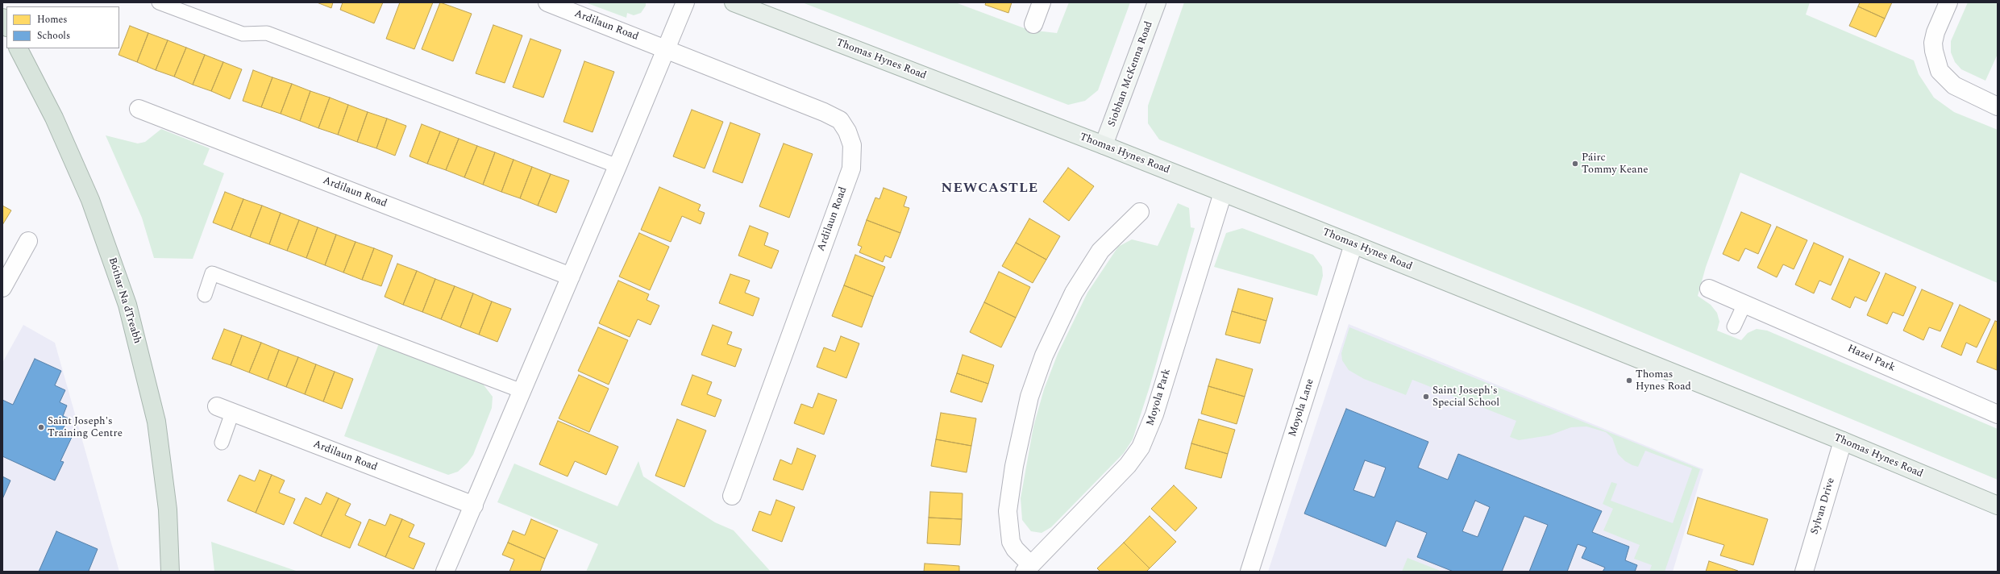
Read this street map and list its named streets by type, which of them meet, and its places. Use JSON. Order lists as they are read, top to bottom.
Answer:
{
  "streets": {
    "highway": ["Bóthar Na dTreabh"],
    "main road": ["Thomas Hynes Road"],
    "street": [
      "Ardilaun Road",
      "Siobhan McKenna Road",
      "Hazel Park",
      "Moyola Park",
      "Moyola Lane",
      "Sylvan Drive"
    ]
  },
  "crossings": [
    ["Thomas Hynes Road", "Siobhan McKenna Road"],
    ["Thomas Hynes Road", "Moyola Park"],
    ["Thomas Hynes Road", "Moyola Lane"],
    ["Thomas Hynes Road", "Sylvan Drive"]
  ],
  "districts": ["NEWCASTLE"],
  "places": [
    "Páirc Tommy Keane",
    "Thomas Hynes Road",
    "Saint Joseph's Special School",
    "Saint Joseph's Training Centre"
  ],
  "legend": ["Homes", "Schools"]
}
